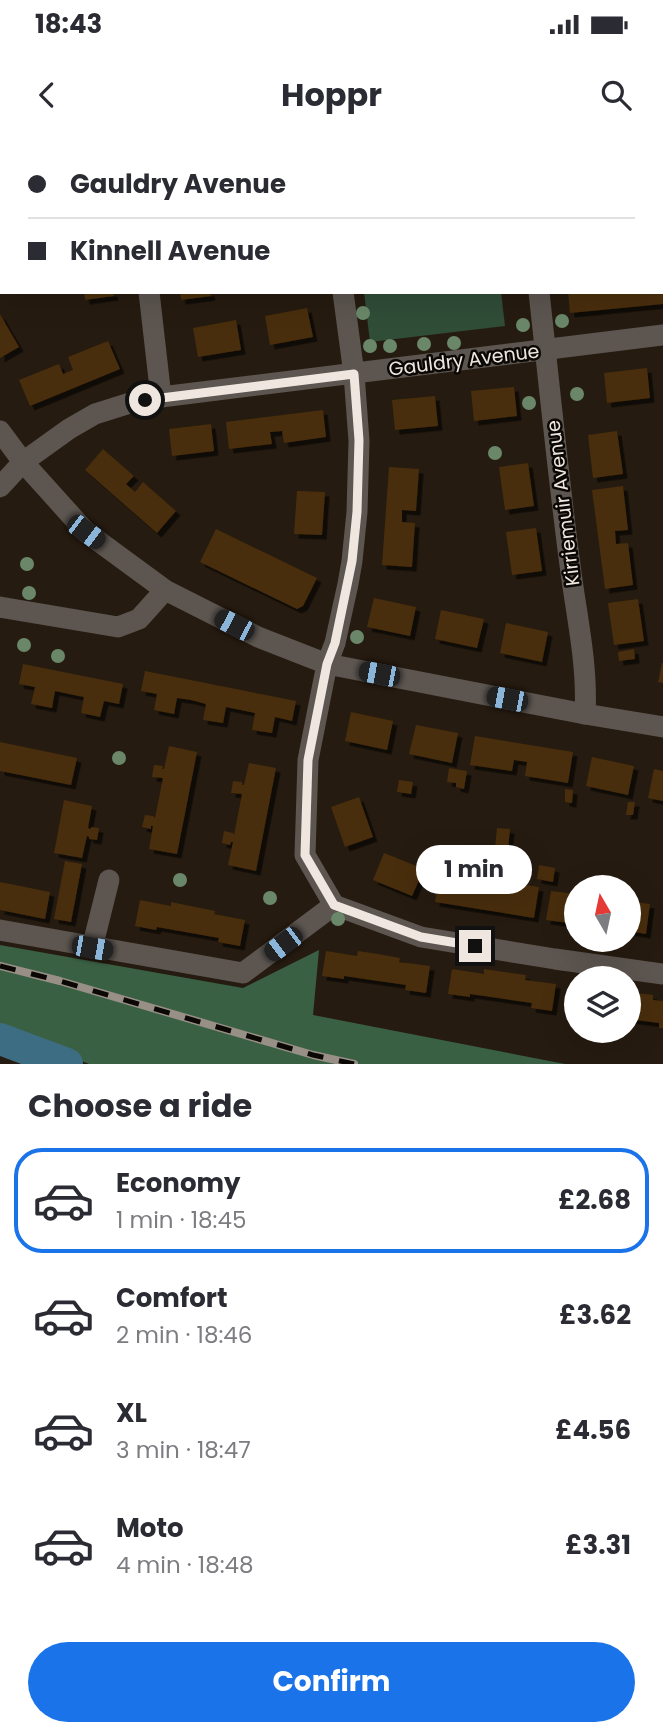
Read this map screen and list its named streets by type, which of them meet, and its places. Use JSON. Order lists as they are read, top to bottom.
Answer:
{
  "streets": {
    "street": ["Gauldry Avenue", "Kirriemuir Avenue"]
  },
  "crossings": [
    ["Gauldry Avenue", "Kirriemuir Avenue"]
  ],
  "north": "top",
  "page": {
    "status": "18:43",
    "header": "Hoppr",
    "banner": ["Gauldry Avenue", "Kinnell Avenue"],
    "bubble": "1 min",
    "heading": "Choose a ride",
    "list": [
      {
        "name": "Economy",
        "note": "1 min · 18:45",
        "value": "£2.68"
      },
      {
        "name": "Comfort",
        "note": "2 min · 18:46",
        "value": "£3.62"
      },
      {
        "name": "XL",
        "note": "3 min · 18:47",
        "value": "£4.56"
      },
      {
        "name": "Moto",
        "note": "4 min · 18:48",
        "value": "£3.31"
      }
    ],
    "buttons": "Confirm"
  }
}
